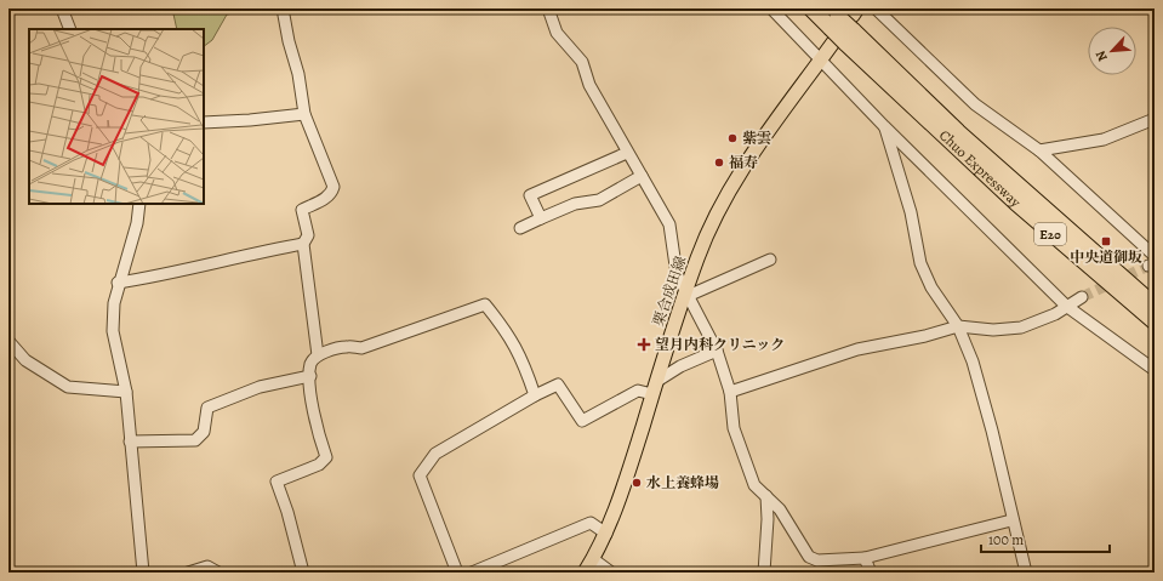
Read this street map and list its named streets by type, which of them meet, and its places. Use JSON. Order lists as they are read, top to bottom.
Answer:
{
  "streets": {
    "highway": ["Chuo Expressway", "E20"],
    "main road": ["栗合成田線"]
  },
  "crossings": [
    ["Chuo Expressway", "栗合成田線"]
  ],
  "places": {
    "other": ["紫雲", "福寿", "水上養蜂場"],
    "transit": ["中央道御坂"],
    "health": ["望月内科クリニック"]
  },
  "scale_bar": "100 m",
  "north": "bottom left"
}
